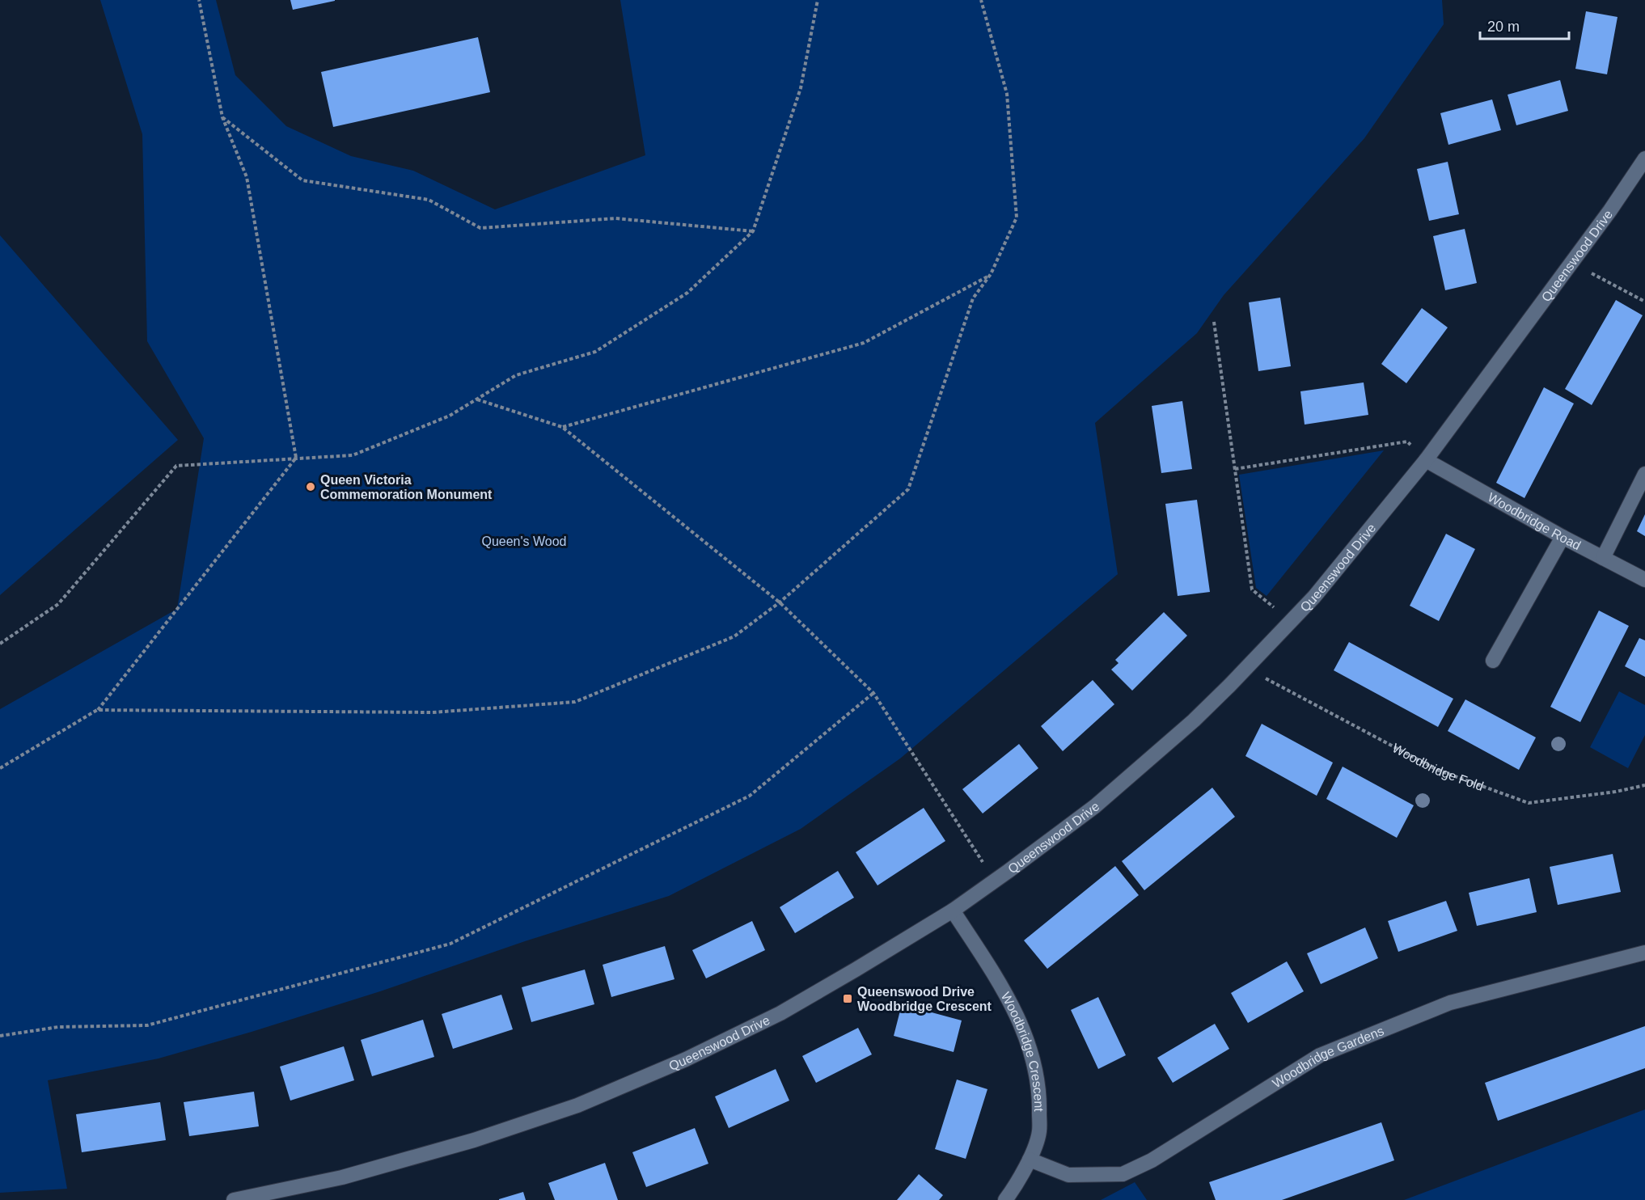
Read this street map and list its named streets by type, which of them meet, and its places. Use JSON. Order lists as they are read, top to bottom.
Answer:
{
  "streets": {
    "street": [
      "Queenswood Drive",
      "Woodbridge Road",
      "Woodbridge Crescent",
      "Woodbridge Gardens"
    ],
    "path": ["Woodbridge Fold"]
  },
  "crossings": [
    ["Queenswood Drive", "Woodbridge Road"],
    ["Queenswood Drive", "Woodbridge Fold"],
    ["Queenswood Drive", "Woodbridge Crescent"],
    ["Woodbridge Crescent", "Woodbridge Gardens"]
  ],
  "parks": ["Queen's Wood"],
  "places": {
    "other": ["Queen Victoria Commemoration Monument"],
    "transit": ["Queenswood Drive Woodbridge Crescent"]
  },
  "scale_bar": "20 m"
}
